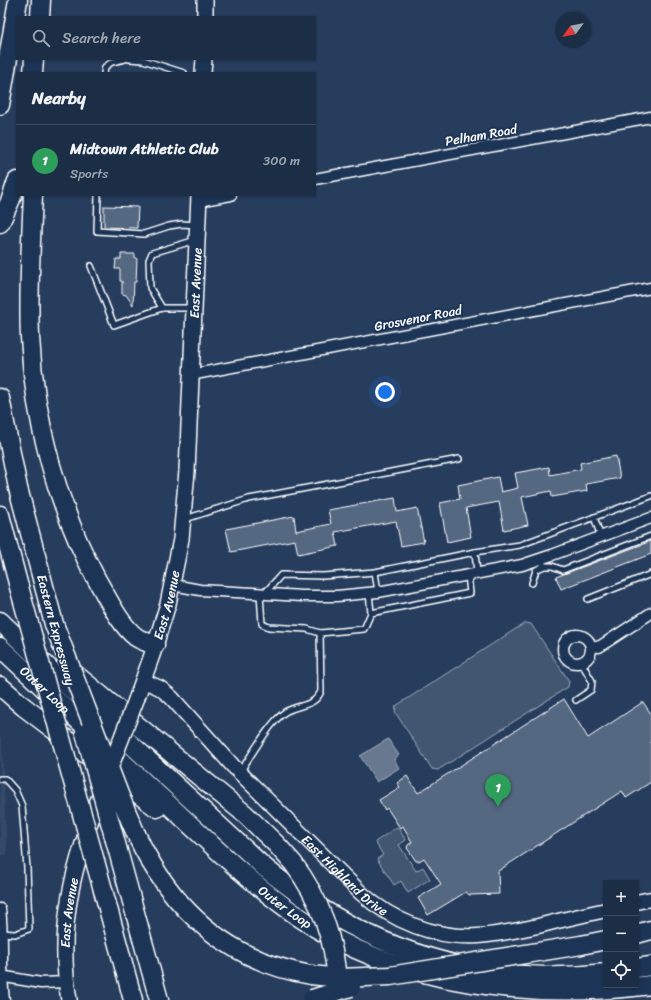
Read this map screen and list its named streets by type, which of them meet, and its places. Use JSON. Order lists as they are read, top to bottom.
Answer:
{
  "streets": {
    "highway": ["Eastern Expressway", "Outer Loop"],
    "main road": ["East Avenue"],
    "street": ["Pelham Road", "Grosvenor Road", "East Highland Drive"]
  },
  "crossings": [
    ["East Avenue", "Grosvenor Road"],
    ["East Avenue", "East Highland Drive"]
  ],
  "north": "bottom left",
  "page": {
    "search": "Search here",
    "heading": "Nearby",
    "list": [
      {
        "mark": "1",
        "name": "Midtown Athletic Club",
        "note": "Sports",
        "value": "300 m"
      }
    ],
    "pins": "1",
    "map_buttons": ["+", "−"]
  }
}
